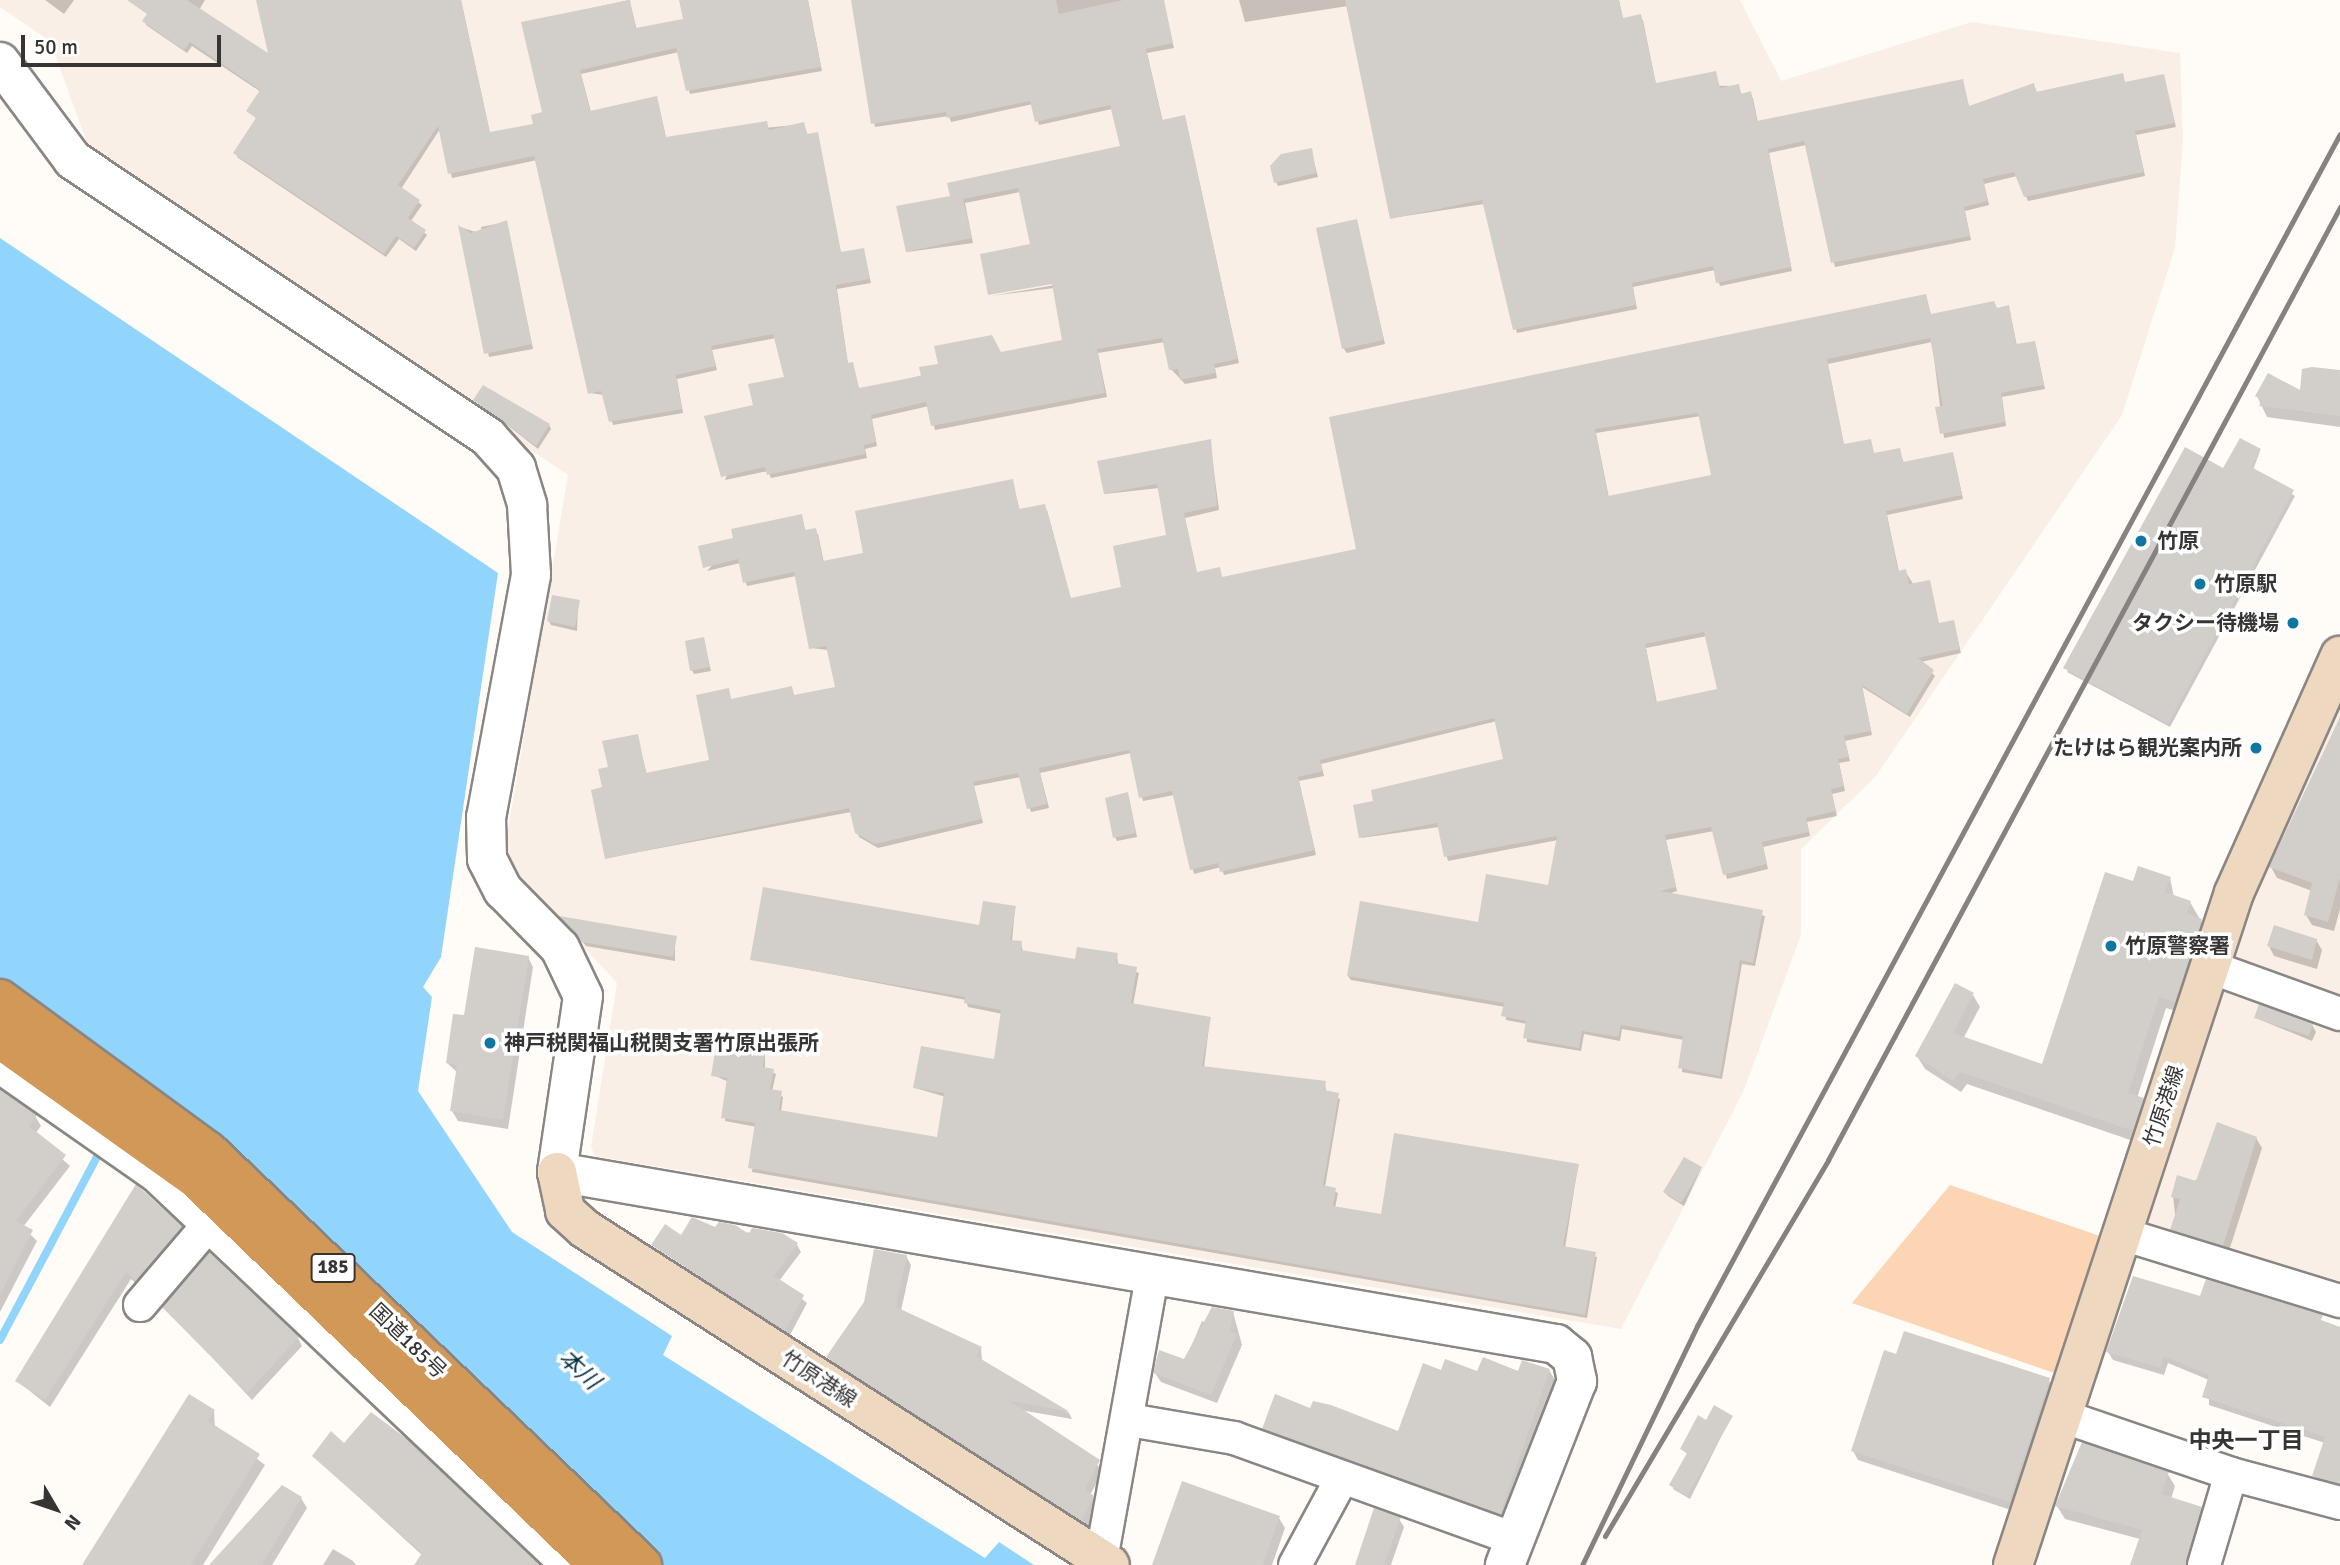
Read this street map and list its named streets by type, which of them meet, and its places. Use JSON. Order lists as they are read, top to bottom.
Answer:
{
  "streets": {
    "highway": ["185", "国道185号"],
    "main road": ["竹原港線"]
  },
  "districts": ["中央一丁目"],
  "water": ["本川"],
  "places": [
    "竹原",
    "竹原駅",
    "タクシー待機場",
    "たけはら観光案内所",
    "竹原警察署",
    "神戸税関福山税関支署竹原出張所"
  ],
  "scale_bar": "50 m",
  "north": "bottom right"
}
